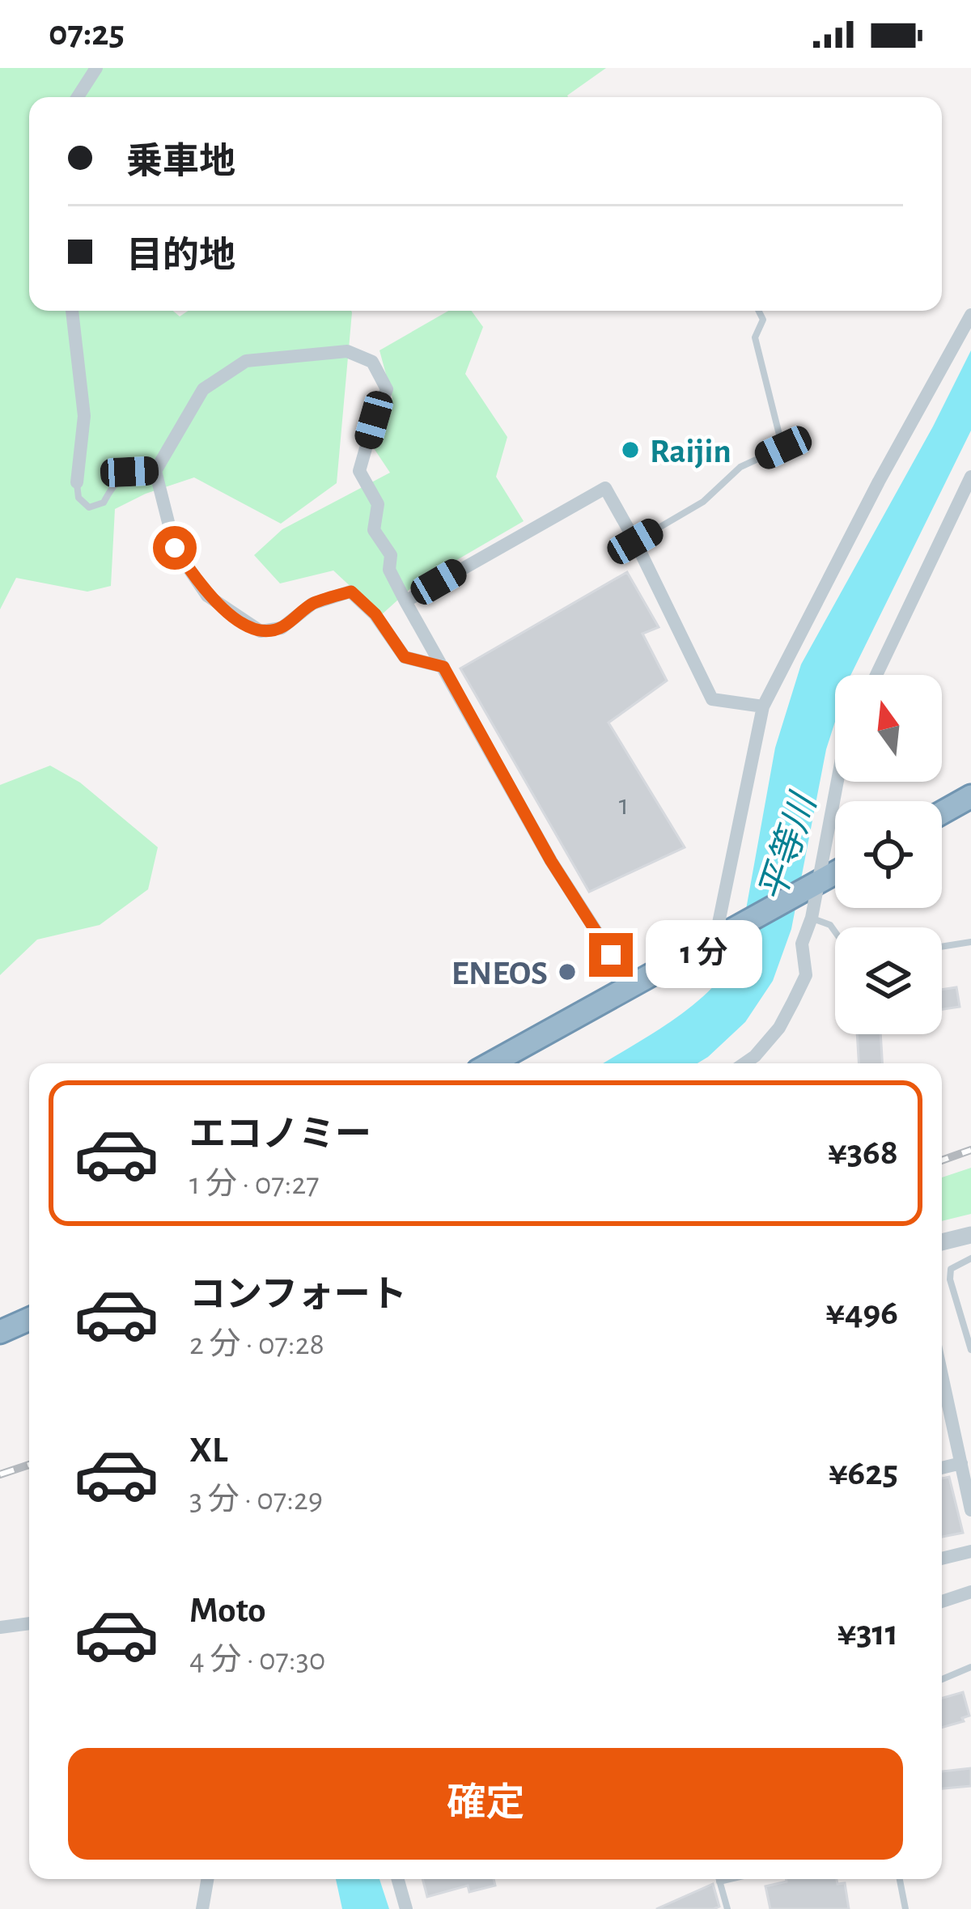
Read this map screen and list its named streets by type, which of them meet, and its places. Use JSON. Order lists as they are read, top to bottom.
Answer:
{
  "water": ["平等川"],
  "places": ["Raijin", "ENEOS"],
  "house_numbers": ["1"],
  "north": "top",
  "page": {
    "status": "07:25",
    "banner": ["乗車地", "目的地"],
    "bubble": "1 分",
    "list": [
      {
        "name": "エコノミー",
        "note": "1 分 · 07:27",
        "value": "¥368"
      },
      {
        "name": "コンフォート",
        "note": "2 分 · 07:28",
        "value": "¥496"
      },
      {
        "name": "XL",
        "note": "3 分 · 07:29",
        "value": "¥625"
      },
      {
        "name": "Moto",
        "note": "4 分 · 07:30",
        "value": "¥311"
      }
    ],
    "buttons": "確定"
  }
}
